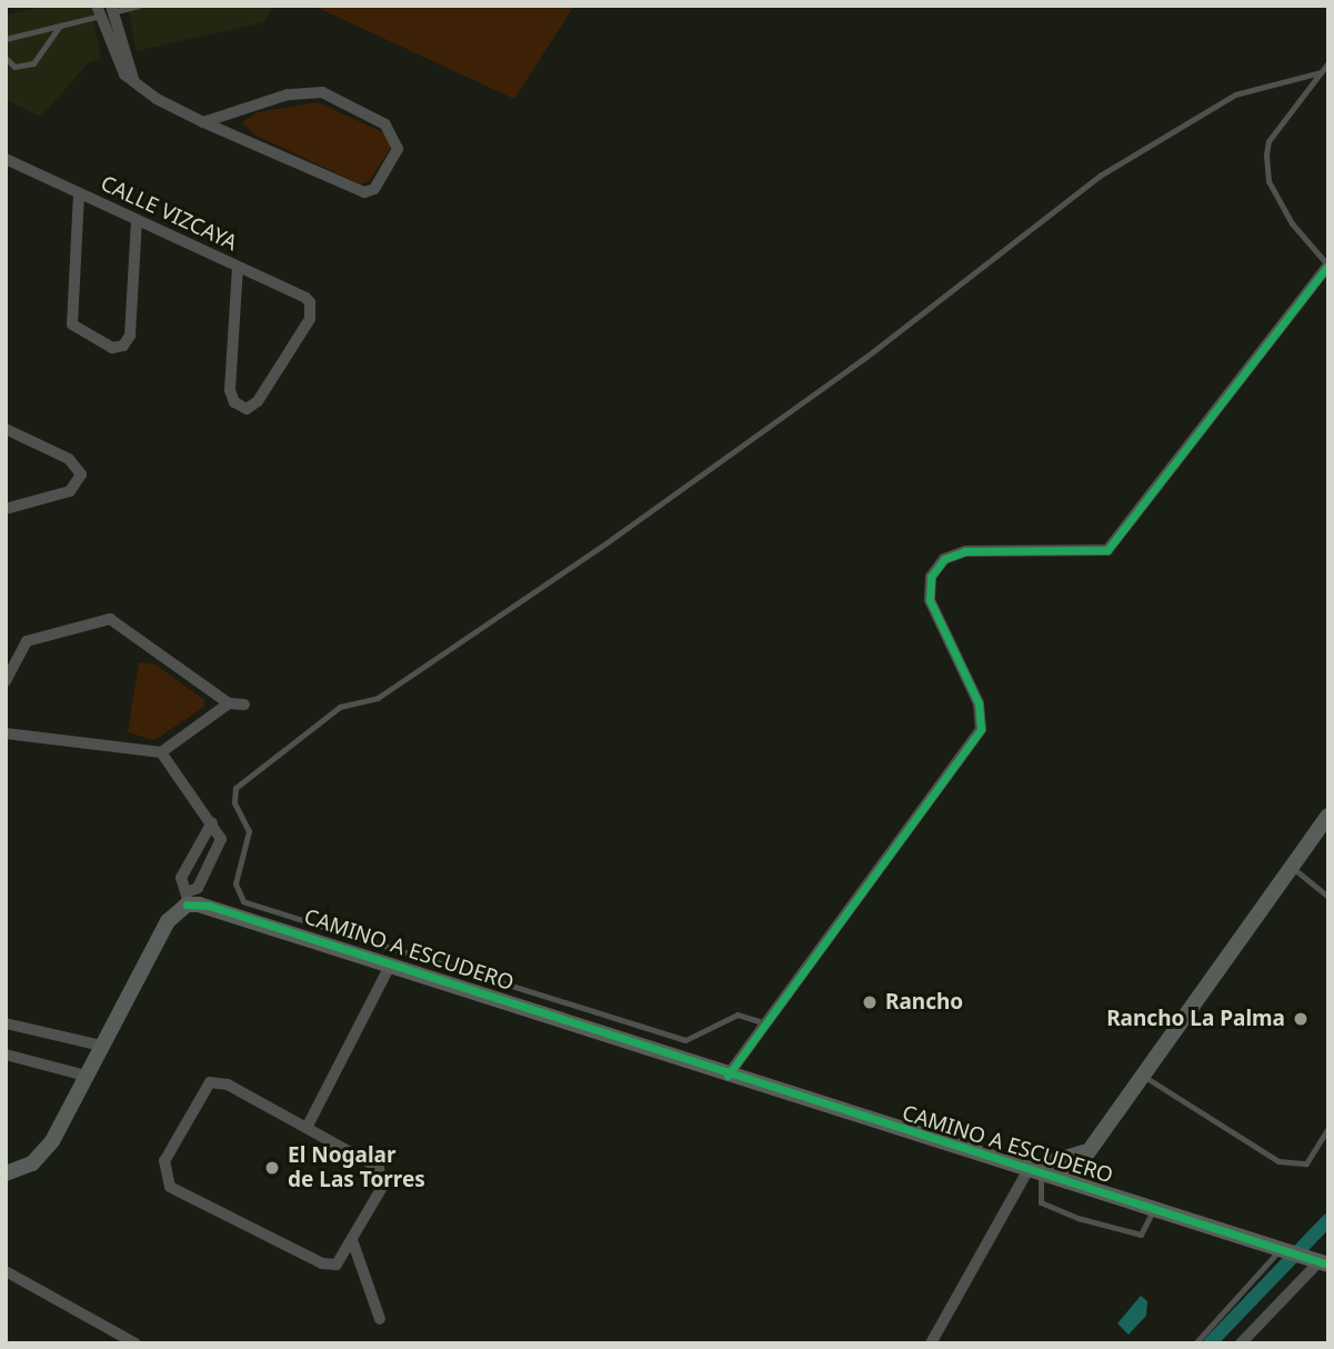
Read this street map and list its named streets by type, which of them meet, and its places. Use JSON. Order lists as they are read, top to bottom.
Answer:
{
  "streets": {
    "street": ["CALLE VIZCAYA", "CAMINO A ESCUDERO"]
  },
  "places": ["Rancho", "Rancho La Palma", "El Nogalar de Las Torres"]
}
